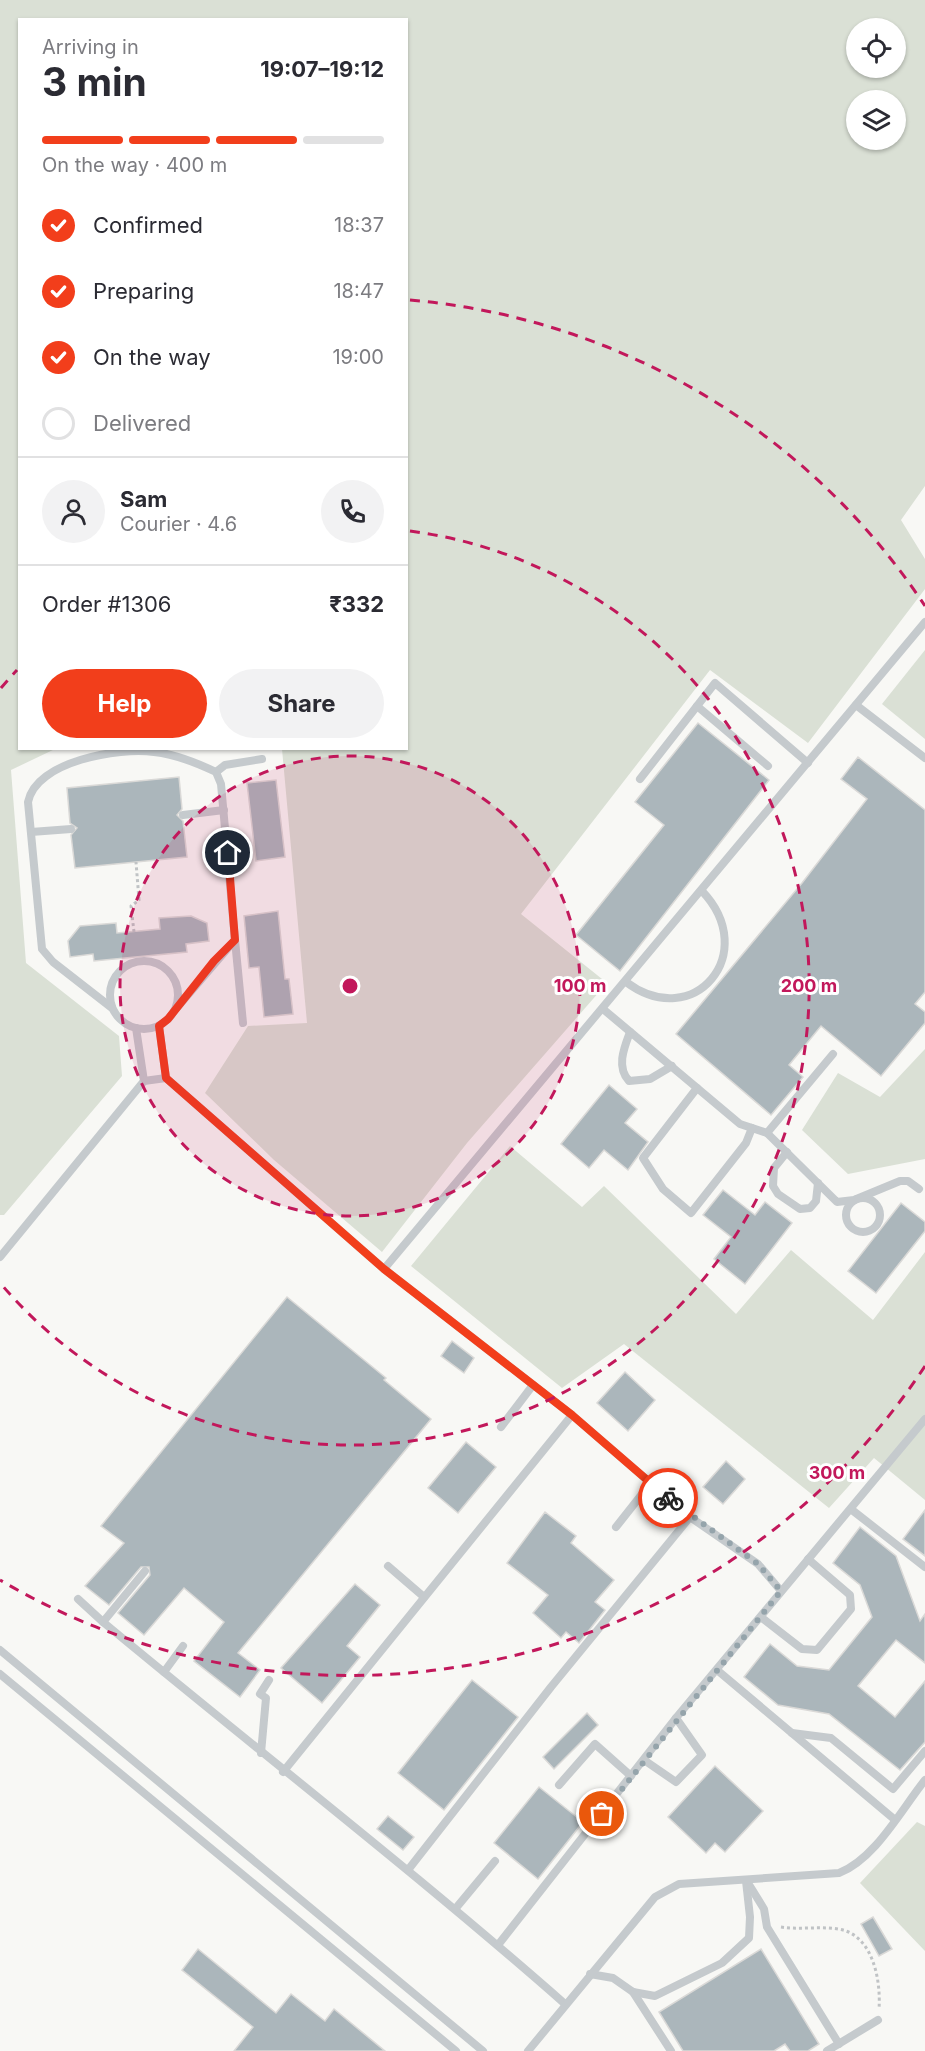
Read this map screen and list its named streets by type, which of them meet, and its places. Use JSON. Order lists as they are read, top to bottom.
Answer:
{
  "page": {
    "heading": ["3 min", "Arriving in", "19:07–19:12"],
    "panel": [
      "Sam",
      "Courier · 4.6",
      "Order #1306",
      "₹332"
    ],
    "bar": "On the way · 400 m",
    "list": [
      ["Confirmed", "18:37"],
      ["Preparing", "18:47"],
      ["On the way", "19:00"],
      "Delivered"
    ],
    "buttons": ["Help", "Share"]
  },
  "rings": ["100 m", "200 m", "300 m"]
}
